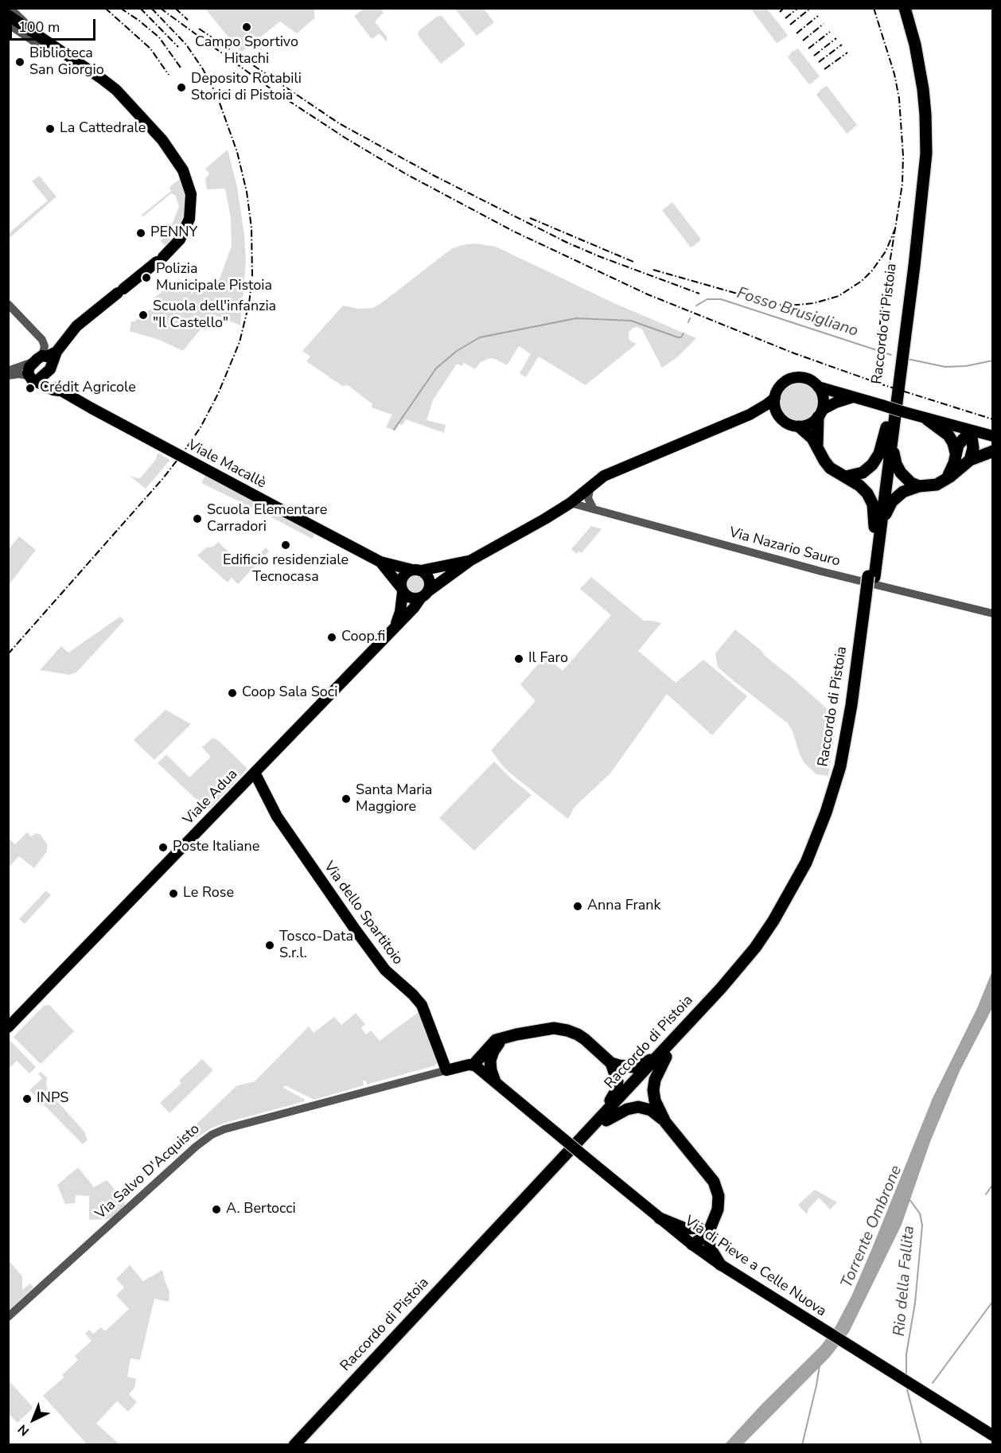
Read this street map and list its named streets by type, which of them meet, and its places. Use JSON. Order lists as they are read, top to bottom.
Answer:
{
  "streets": {
    "highway": ["Raccordo di Pistoia"],
    "main road": [
      "Viale Macallè",
      "Viale Adua",
      "Via dello Spartitoio",
      "Via Salvo D'Acquisto",
      "Via di Pieve a Celle Nuova"
    ],
    "street": ["Via Nazario Sauro"]
  },
  "crossings": [
    ["Viale Macallè", "Via Nazario Sauro"],
    ["Viale Macallè", "Viale Adua"],
    ["Viale Adua", "Via dello Spartitoio"],
    ["Via dello Spartitoio", "Via Salvo D'Acquisto"],
    ["Via Salvo D'Acquisto", "Via di Pieve a Celle Nuova"]
  ],
  "water": ["Fosso Brusigliano", "Torrente Ombrone", "Rio della Fallita"],
  "places": [
    "Campo Sportivo Hitachi",
    "Biblioteca San Giorgio",
    "Deposito Rotabili Storici di Pistoia",
    "La Cattedrale",
    "PENNY",
    "Polizia Municipale Pistoia",
    "Scuola dell'infanzia \"Il Castello\"",
    "Crédit Agricole",
    "Scuola Elementare Carradori",
    "Edificio residenziale Tecnocasa",
    "Coop.fi",
    "Il Faro",
    "Coop Sala Soci",
    "Santa Maria Maggiore",
    "Poste Italiane",
    "Le Rose",
    "Anna Frank",
    "Tosco-Data S.r.l.",
    "INPS",
    "A. Bertocci"
  ],
  "scale_bar": "100 m",
  "north": "bottom left"
}
